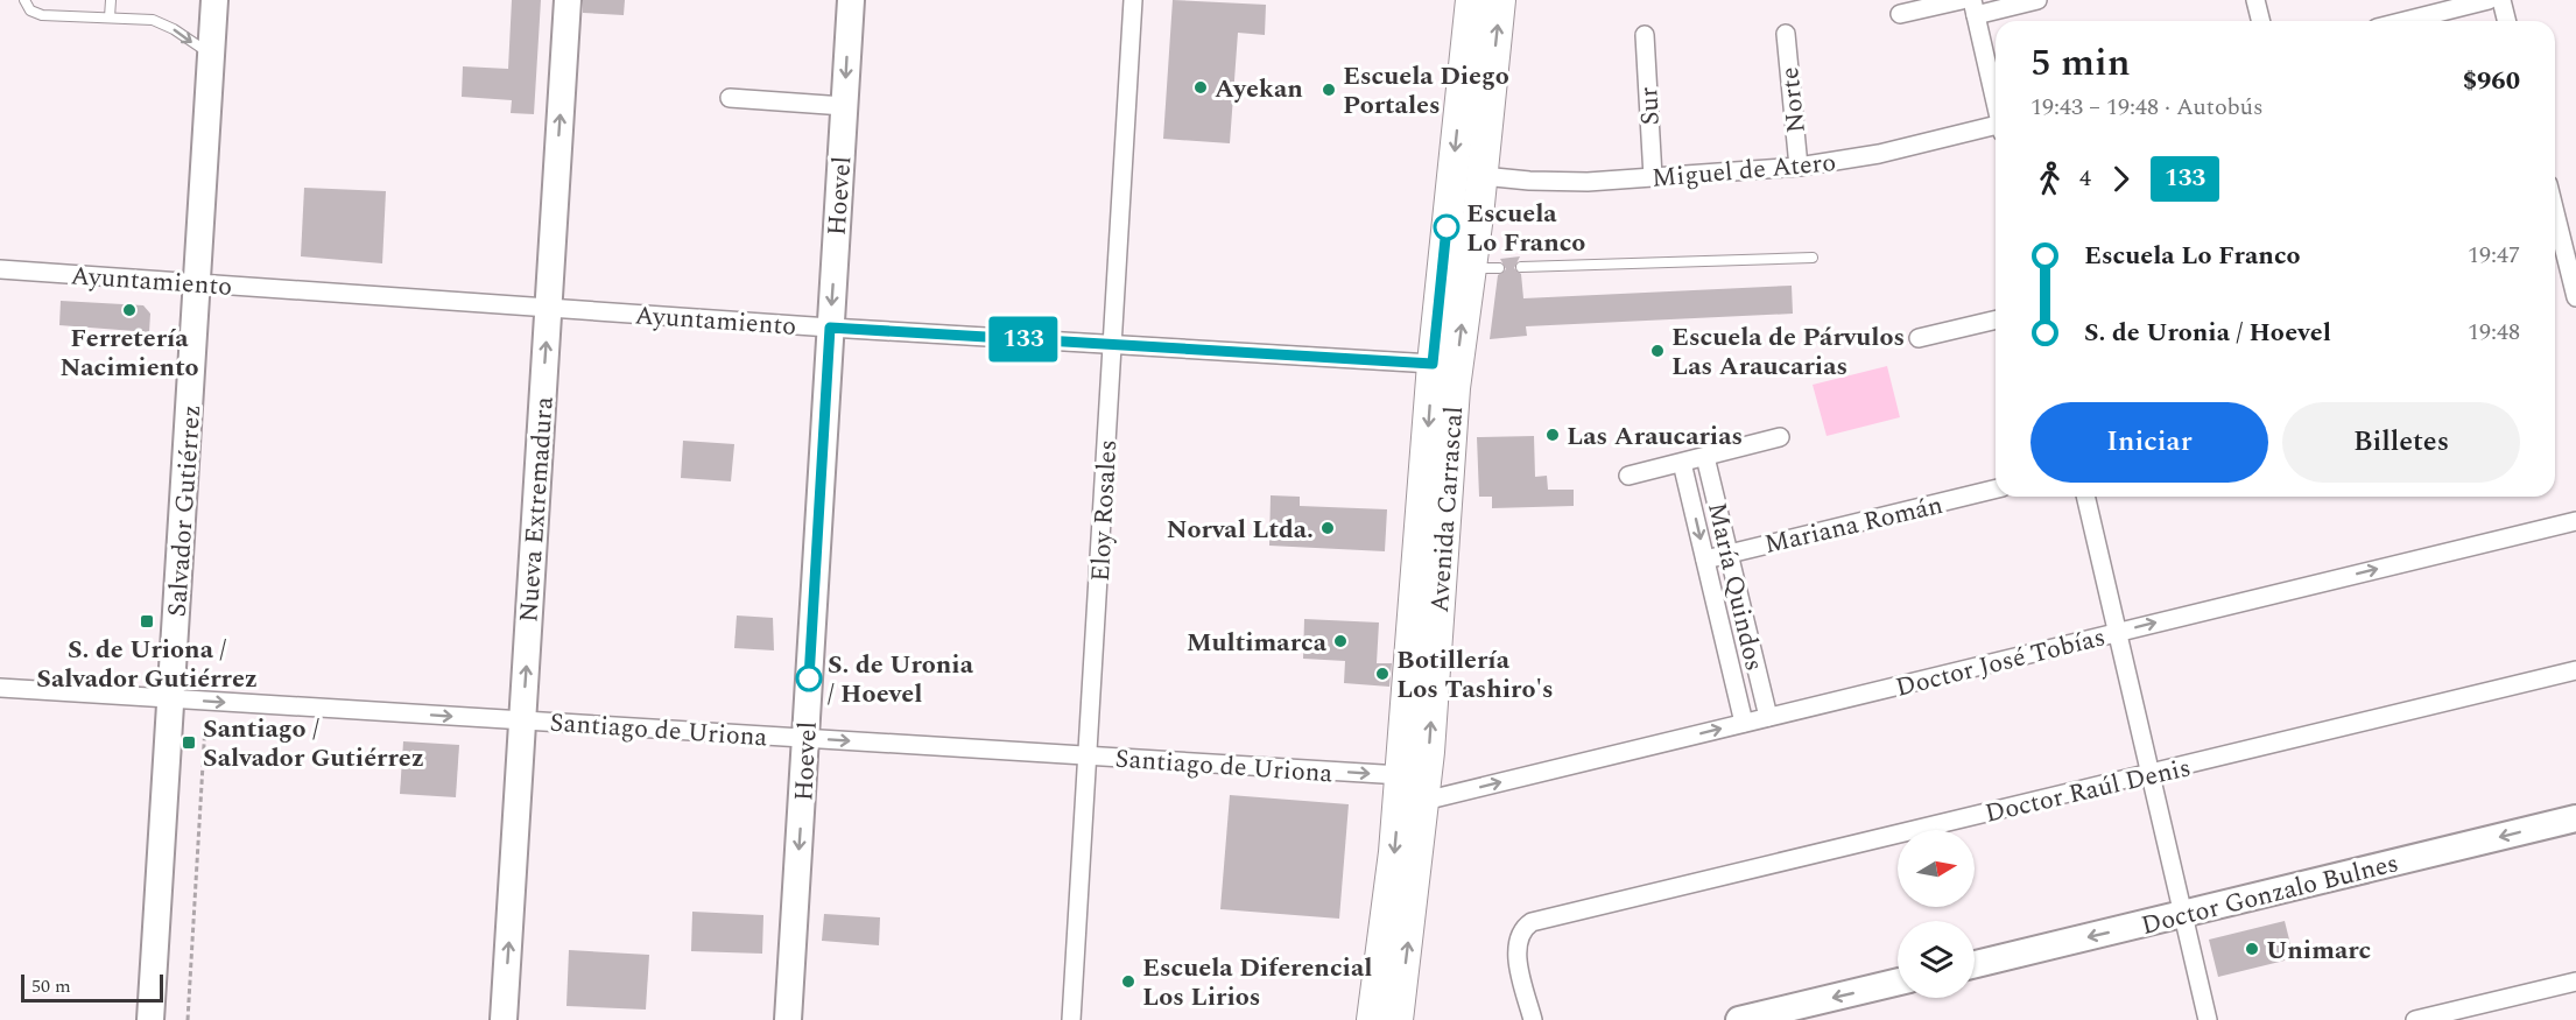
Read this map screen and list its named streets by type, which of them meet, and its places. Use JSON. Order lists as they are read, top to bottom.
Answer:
{
  "streets": {
    "main road": ["Avenida Carrascal"],
    "street": [
      "Norte",
      "Sur",
      "Miguel de Atero",
      "Hoevel",
      "Ayuntamiento",
      "Nueva Extremadura",
      "Salvador Gutiérrez",
      "Eloy Rosales",
      "Mariana Román",
      "María Quindos",
      "Doctor José Tobías",
      "Santiago de Uriona",
      "Doctor Raúl Denis",
      "Doctor Gonzalo Bulnes"
    ]
  },
  "crossings": [
    ["Norte", "Miguel de Atero"],
    ["Sur", "Miguel de Atero"],
    ["Miguel de Atero", "Avenida Carrascal"],
    ["Hoevel", "Ayuntamiento"],
    ["Hoevel", "Santiago de Uriona"],
    ["Ayuntamiento", "Nueva Extremadura"],
    ["Ayuntamiento", "Avenida Carrascal"],
    ["Ayuntamiento", "Salvador Gutiérrez"],
    ["Ayuntamiento", "Eloy Rosales"],
    ["Nueva Extremadura", "Santiago de Uriona"],
    ["Avenida Carrascal", "Doctor José Tobías"],
    ["Avenida Carrascal", "Santiago de Uriona"],
    ["Salvador Gutiérrez", "Santiago de Uriona"],
    ["Eloy Rosales", "Santiago de Uriona"],
    ["Mariana Román", "María Quindos"],
    ["María Quindos", "Doctor José Tobías"]
  ],
  "one_way": [
    "Hoevel",
    "Nueva Extremadura",
    "Doctor José Tobías",
    "Santiago de Uriona",
    "Doctor Gonzalo Bulnes"
  ],
  "places": {
    "other": [
      "Ayekan",
      "Escuela Diego Portales",
      "Escuela Lo Franco",
      "Ferretería Nacimiento",
      "Escuela de Párvulos Las Araucarias",
      "Las Araucarias",
      "Norval Ltda.",
      "Multimarca",
      "Botillería Los Tashiro's",
      "S. de Uronia / Hoevel",
      "Unimarc",
      "Escuela Diferencial Los Lirios"
    ],
    "transit": ["S. de Uriona / Salvador Gutiérrez", "Santiago / Salvador Gutiérrez"]
  },
  "lines": ["bus line 133"],
  "scale_bar": "50 m",
  "north": "right",
  "page": {
    "on_map": "133",
    "heading": ["5 min", "19:43 – 19:48 · Autobús", "$960"],
    "legs": ["4", "133"],
    "list": [
      {
        "name": "Escuela Lo Franco",
        "value": "19:47"
      },
      {
        "name": "S. de Uronia / Hoevel",
        "value": "19:48"
      }
    ],
    "buttons": ["Iniciar", "Billetes"],
    "scale": "50 m"
  }
}
